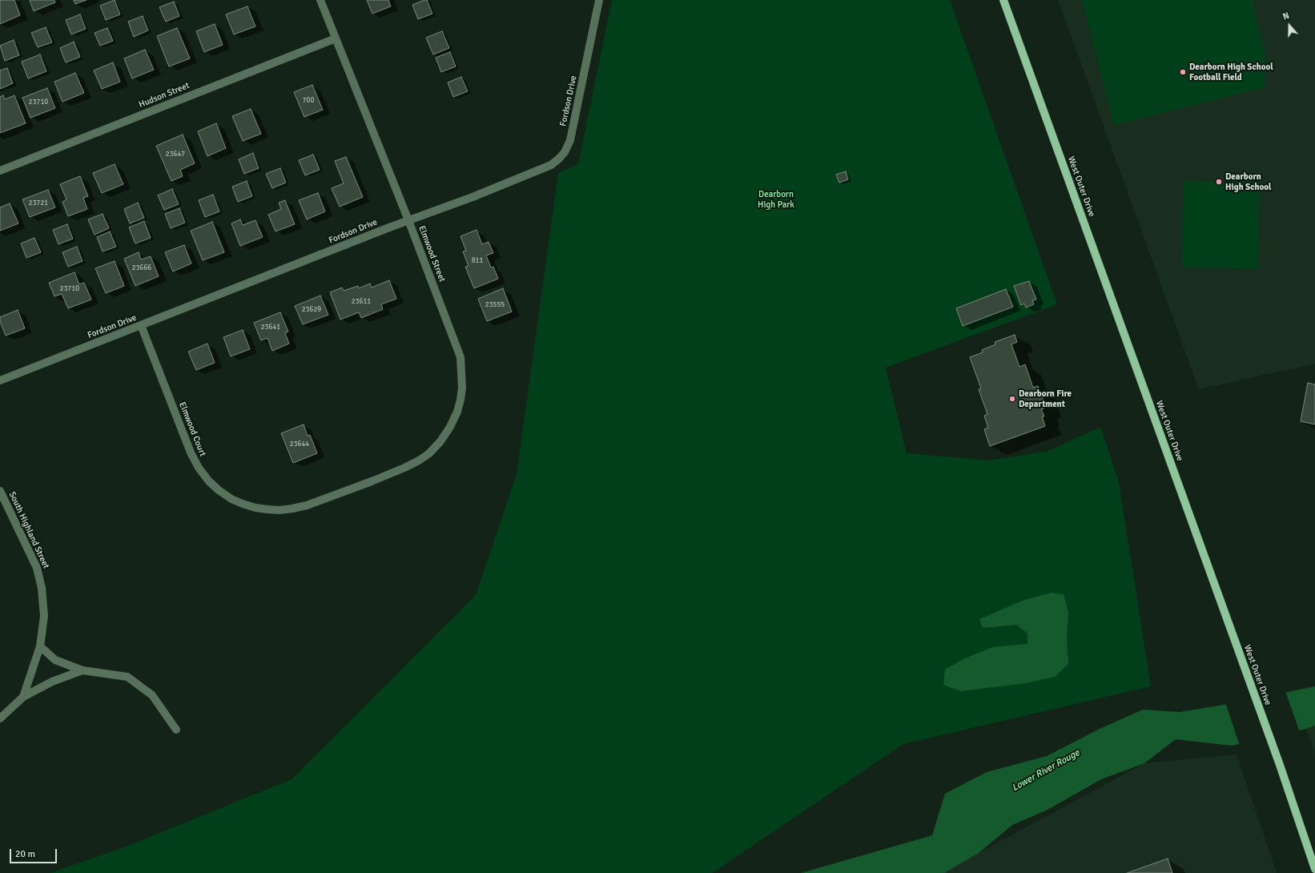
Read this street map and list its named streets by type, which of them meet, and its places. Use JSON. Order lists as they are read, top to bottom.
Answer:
{
  "streets": {
    "main road": ["West Outer Drive"],
    "street": [
      "Hudson Street",
      "Fordson Drive",
      "Elmwood Street",
      "Elmwood Court",
      "South Highland Street"
    ]
  },
  "crossings": [
    ["Hudson Street", "Elmwood Street"],
    ["Fordson Drive", "Elmwood Street"],
    ["Fordson Drive", "Elmwood Court"],
    ["Elmwood Street", "Elmwood Court"]
  ],
  "water": ["Lower River Rouge"],
  "parks": ["Dearborn High Park"],
  "places": ["Dearborn High School Football Field", "Dearborn High School", "Dearborn Fire Department"],
  "house_numbers": [
    "700",
    "23710",
    "23647",
    "23721",
    "811",
    "23666",
    "23710",
    "23611",
    "23555",
    "23629",
    "23641",
    "23644"
  ],
  "scale_bar": "20 m",
  "north": "top"
}
